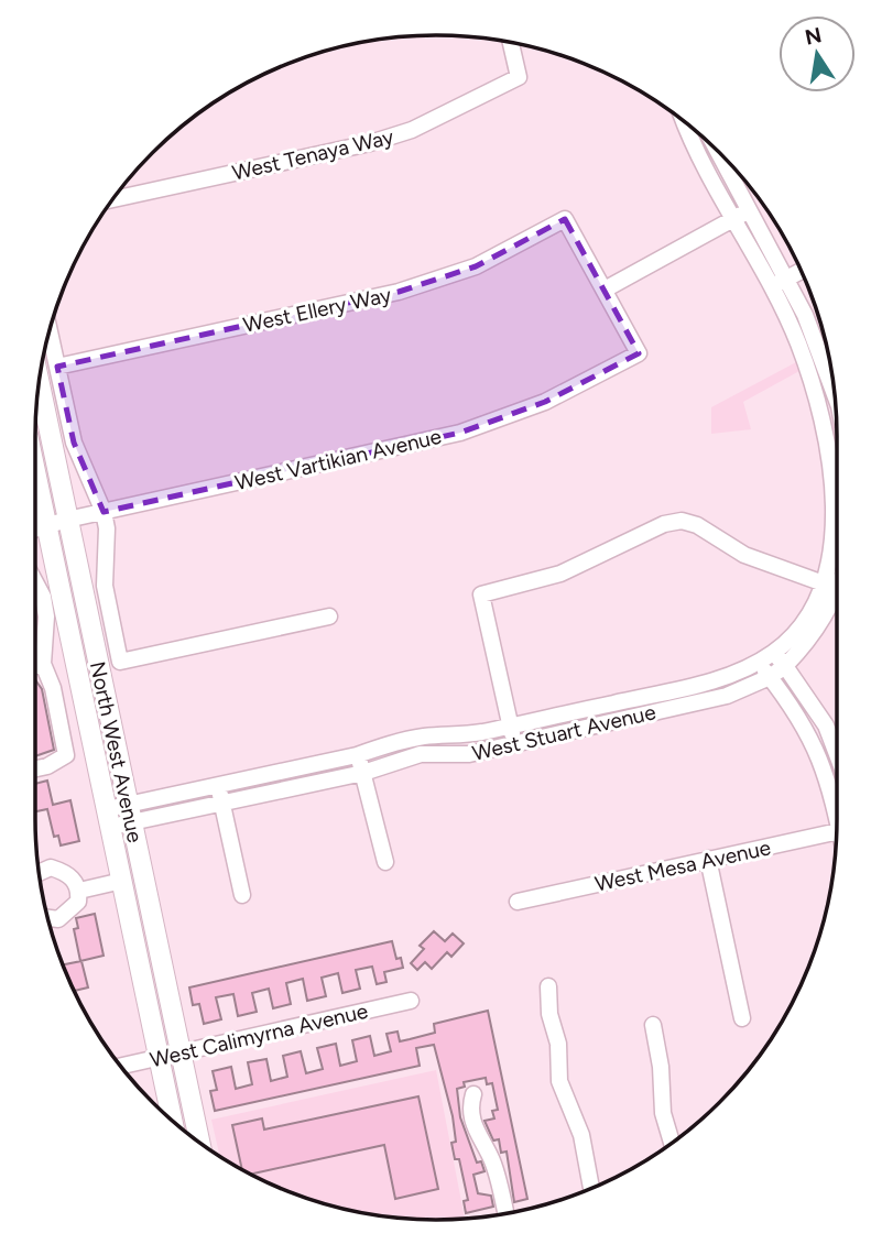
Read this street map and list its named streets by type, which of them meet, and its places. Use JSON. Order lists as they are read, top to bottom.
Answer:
{
  "streets": {
    "main road": ["North West Avenue"],
    "street": [
      "West Tenaya Way",
      "West Ellery Way",
      "West Vartikian Avenue",
      "West Stuart Avenue",
      "West Mesa Avenue",
      "West Calimyrna Avenue"
    ]
  },
  "crossings": [
    ["West Ellery Way", "West Vartikian Avenue"],
    ["West Vartikian Avenue", "North West Avenue"],
    ["West Stuart Avenue", "North West Avenue"],
    ["North West Avenue", "West Calimyrna Avenue"]
  ],
  "north": "top"
}
